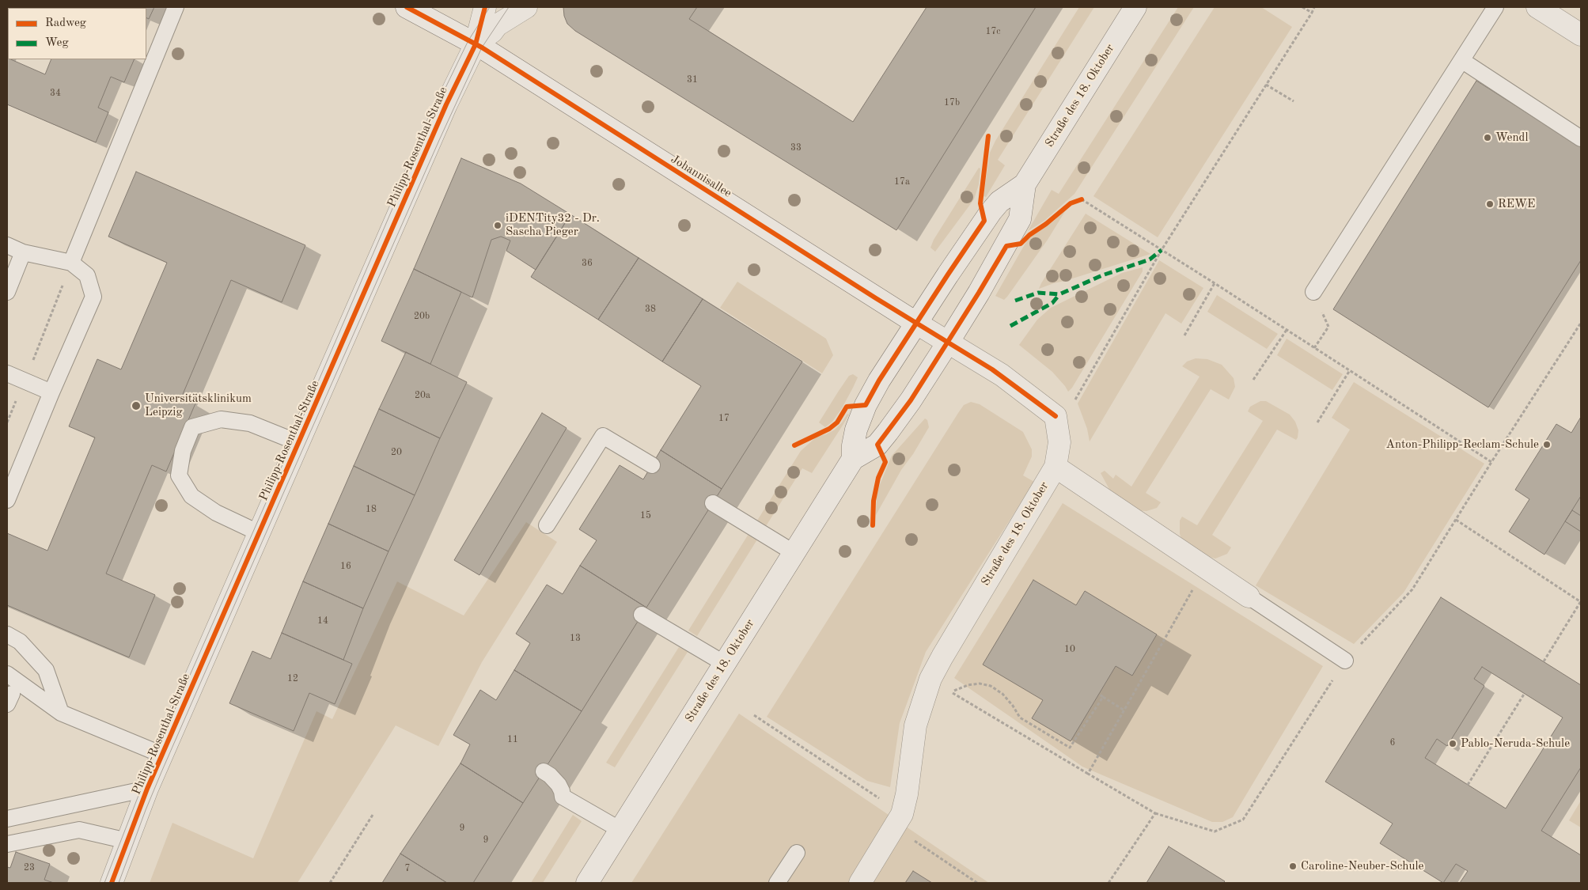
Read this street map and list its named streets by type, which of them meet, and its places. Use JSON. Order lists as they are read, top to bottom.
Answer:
{
  "streets": {
    "street": ["Straße des 18. Oktober", "Philipp-Rosenthal-Straße", "Johannisallee"]
  },
  "crossings": [
    ["Straße des 18. Oktober", "Johannisallee"],
    ["Philipp-Rosenthal-Straße", "Johannisallee"]
  ],
  "places": [
    "Wendl",
    "REWE",
    "iDENTity32 - Dr. Sascha Pieger",
    "Universitätsklinikum Leipzig",
    "Anton-Philipp-Reclam-Schule",
    "Pablo-Neruda-Schule",
    "Caroline-Neuber-Schule"
  ],
  "house_numbers": [
    "17c",
    "31",
    "34",
    "17b",
    "33",
    "17a",
    "36",
    "38",
    "20b",
    "20a",
    "17",
    "20",
    "18",
    "15",
    "16",
    "14",
    "13",
    "10",
    "12",
    "11",
    "6",
    "9",
    "9",
    "23",
    "7"
  ],
  "legend": ["Radweg", "Weg"]
}
